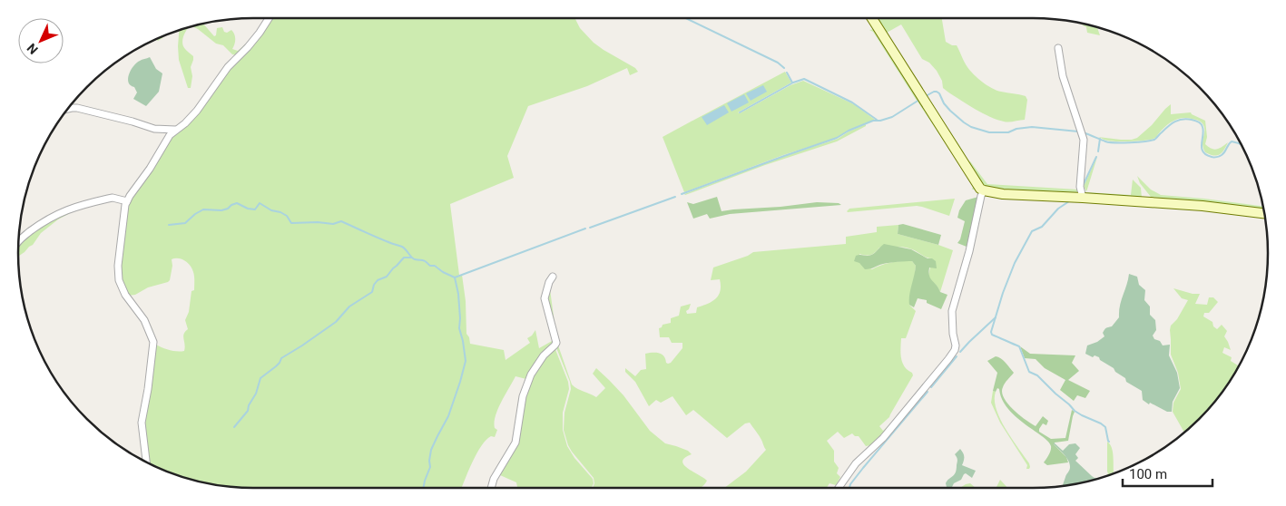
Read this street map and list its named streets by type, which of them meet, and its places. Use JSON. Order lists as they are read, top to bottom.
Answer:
{
  "scale_bar": "100 m",
  "north": "bottom left"
}
